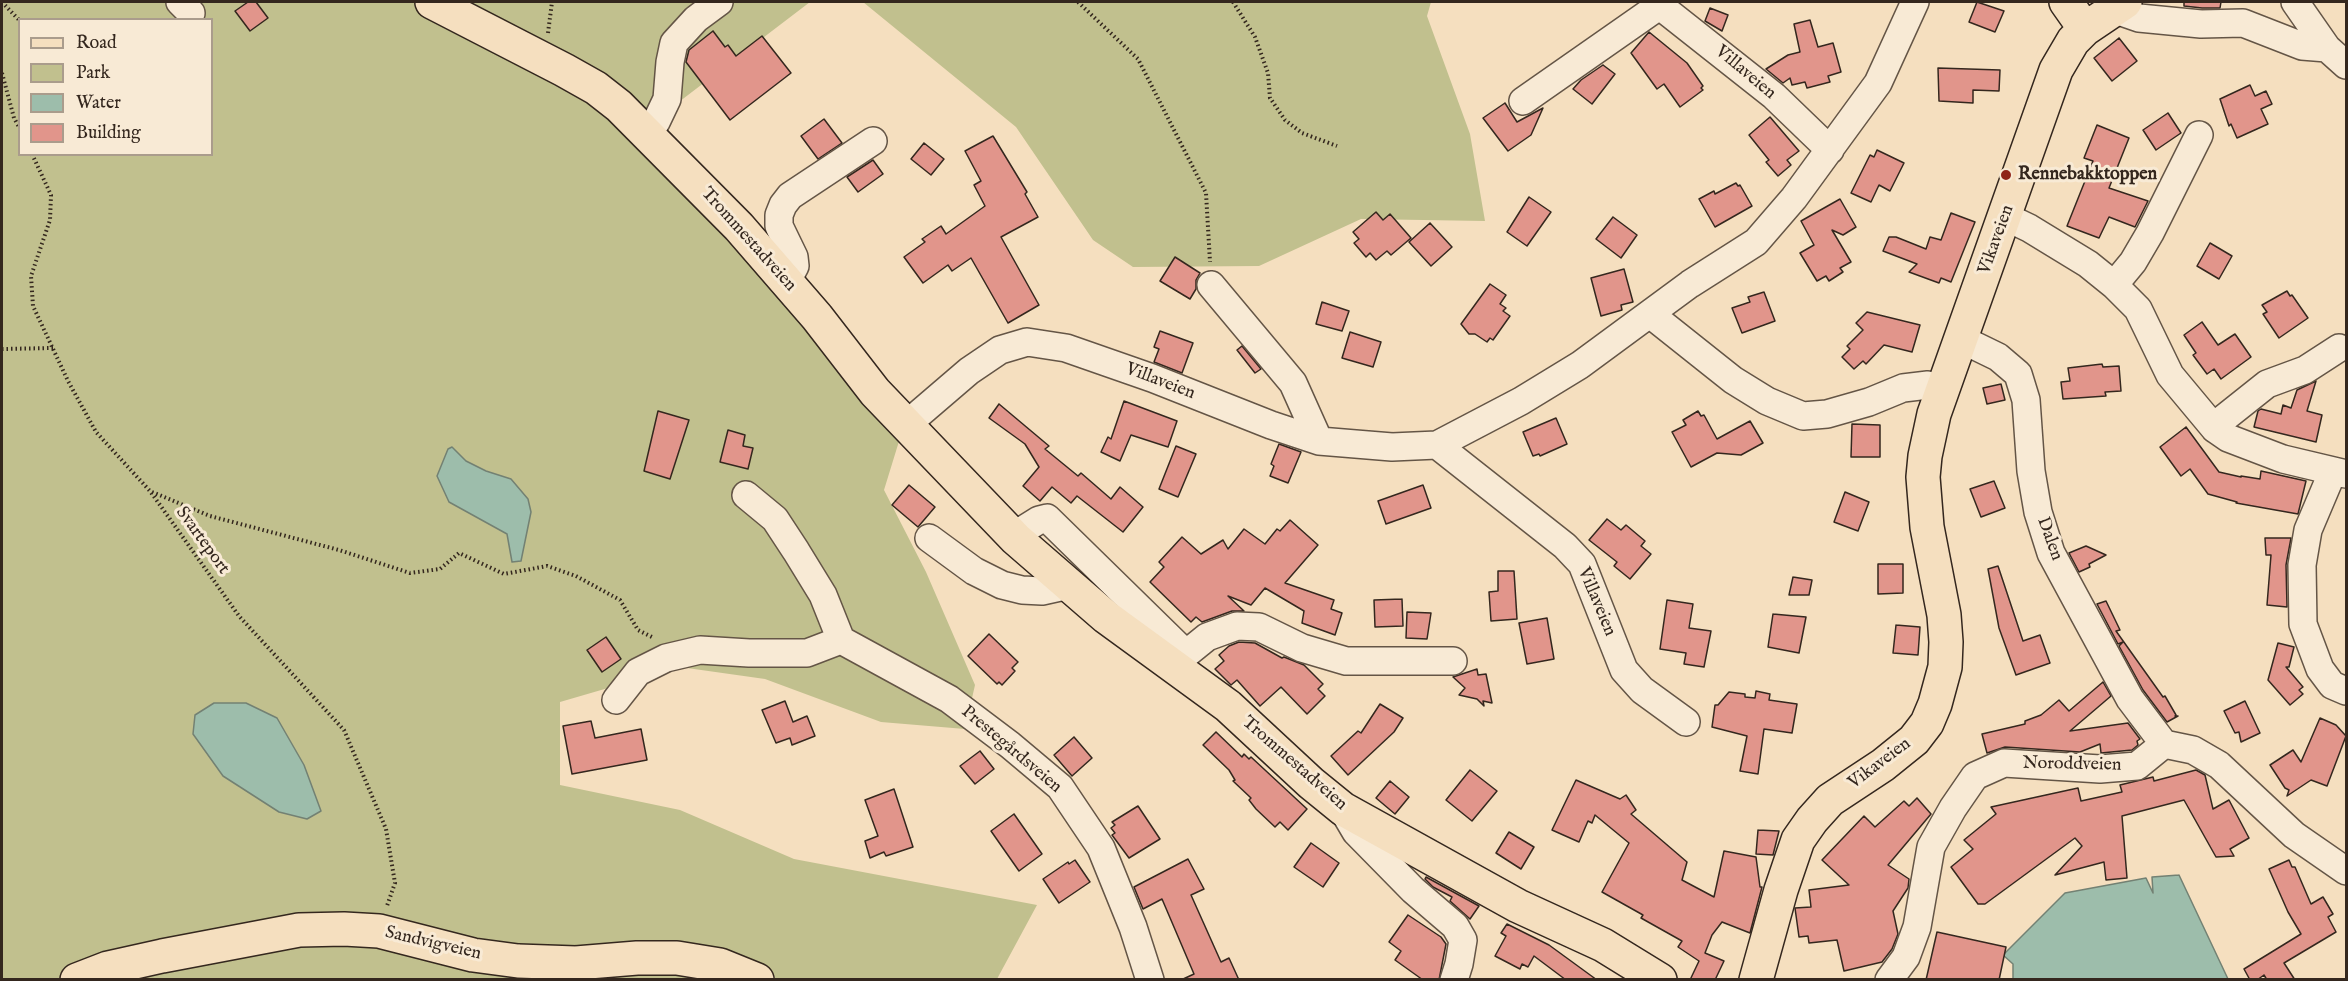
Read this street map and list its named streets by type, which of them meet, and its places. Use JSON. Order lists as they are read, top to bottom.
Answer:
{
  "streets": {
    "main road": ["Trommestadveien", "Vikaveien", "Sandvigveien"],
    "street": [
      "Villaveien",
      "Dalen",
      "Prestegårdsveien",
      "Noroddveien"
    ],
    "path": ["Svarteport"]
  },
  "crossings": [
    ["Villaveien", "Trommestadveien"],
    ["Vikaveien", "Dalen"],
    ["Dalen", "Noroddveien"],
    ["Svarteport", "Sandvigveien"]
  ],
  "places": ["Rennebakktoppen"],
  "legend": [
    "Road",
    "Park",
    "Water",
    "Building"
  ]
}
